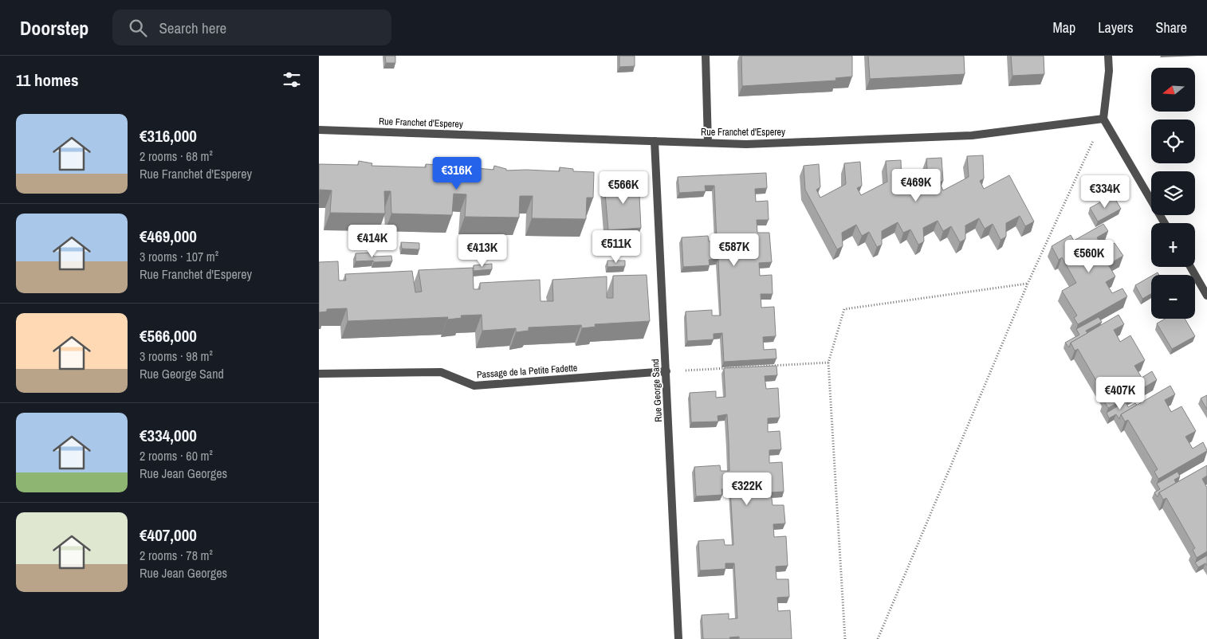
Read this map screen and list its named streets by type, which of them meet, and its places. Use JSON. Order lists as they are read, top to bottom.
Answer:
{
  "streets": {
    "street": ["Rue Franchet d'Esperey", "Passage de la Petite Fadette", "Rue George Sand"]
  },
  "crossings": [
    ["Rue Franchet d'Esperey", "Rue George Sand"],
    ["Passage de la Petite Fadette", "Rue George Sand"]
  ],
  "north": "left",
  "page": {
    "header": "Doorstep",
    "search": "Search here",
    "nav": ["Map", "Layers", "Share"],
    "heading": "11 homes",
    "map_buttons": ["+", "−"],
    "list": [
      {
        "name": "€316,000",
        "note": "2 rooms · 68 m² · Rue Franchet d'Esperey"
      },
      {
        "name": "€469,000",
        "note": "3 rooms · 107 m² · Rue Franchet d'Esperey"
      },
      {
        "name": "€566,000",
        "note": "3 rooms · 98 m² · Rue George Sand"
      },
      {
        "name": "€334,000",
        "note": "2 rooms · 60 m² · Rue Jean Georges"
      },
      {
        "name": "€407,000",
        "note": "2 rooms · 78 m² · Rue Jean Georges"
      }
    ],
    "price": [
      "€316K",
      "€469K",
      "€566K",
      "€334K",
      "€414K",
      "€511K",
      "€587K",
      "€413K",
      "€560K",
      "€407K",
      "€322K"
    ]
  }
}
